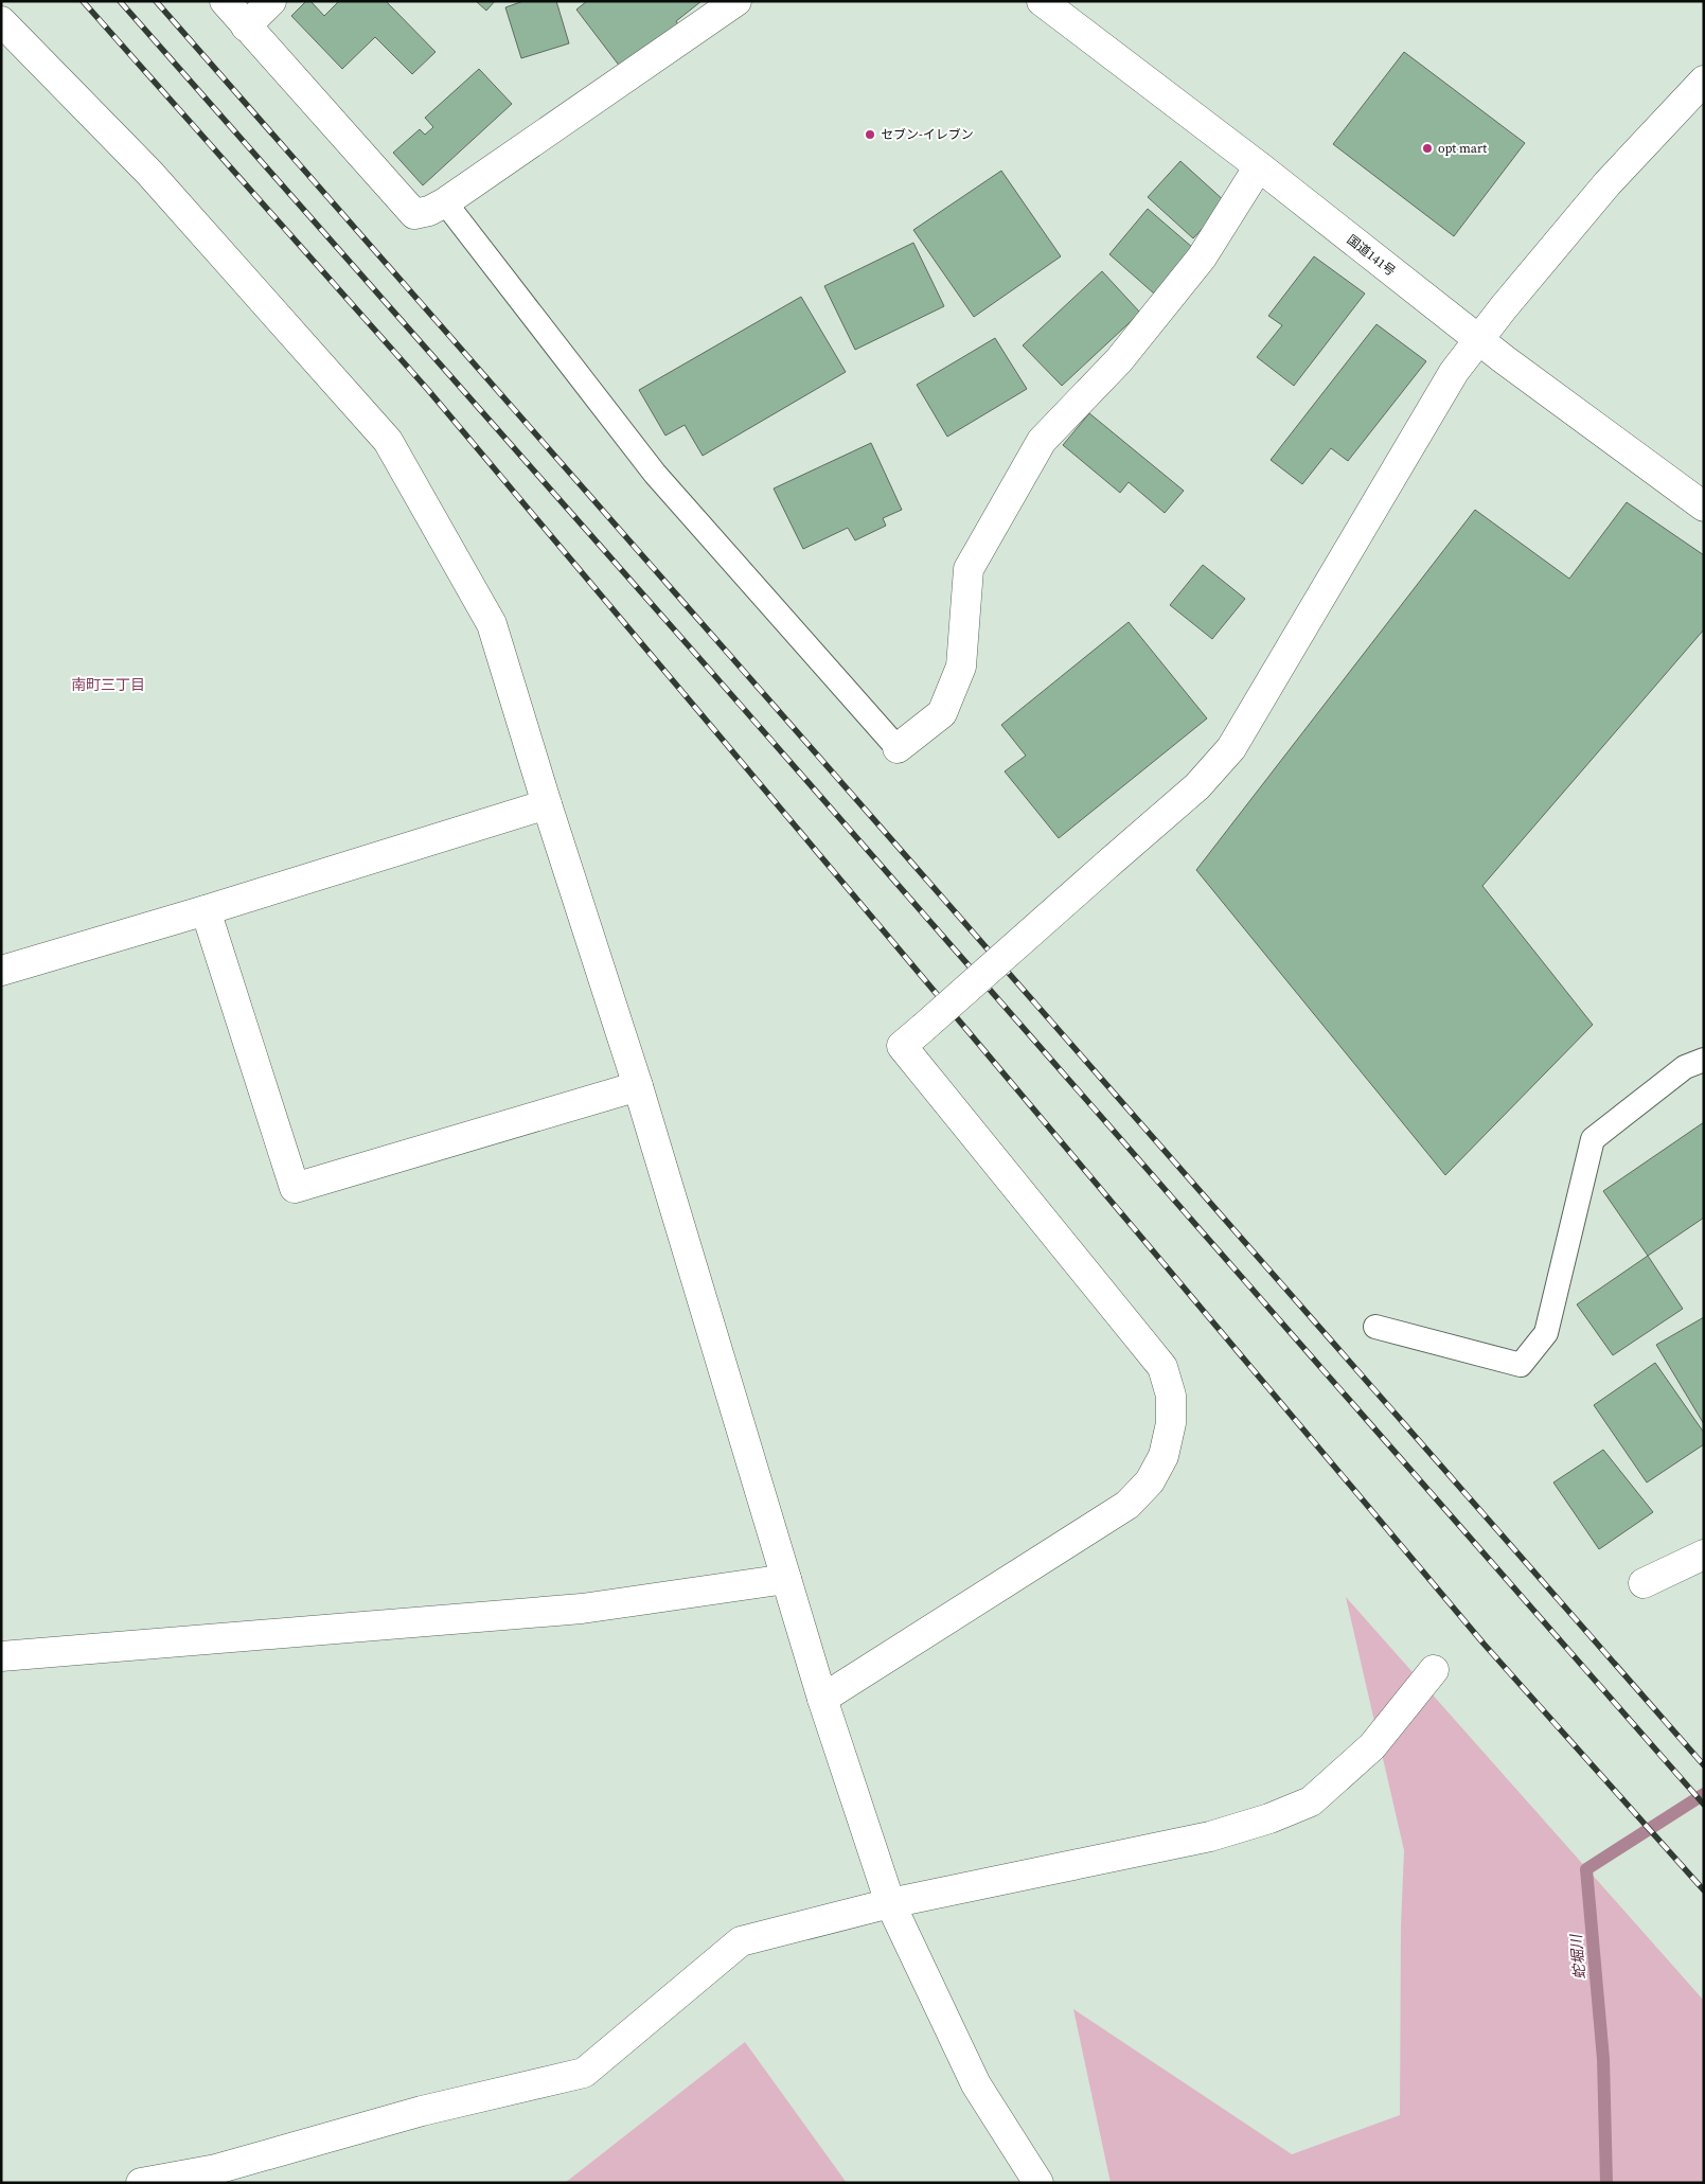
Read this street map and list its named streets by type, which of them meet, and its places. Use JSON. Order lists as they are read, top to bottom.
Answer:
{
  "streets": {
    "main road": ["国道141号"]
  },
  "districts": ["南町三丁目"],
  "water": ["蛇堀川"],
  "places": ["セブン-イレブン", "opt mart"]
}
